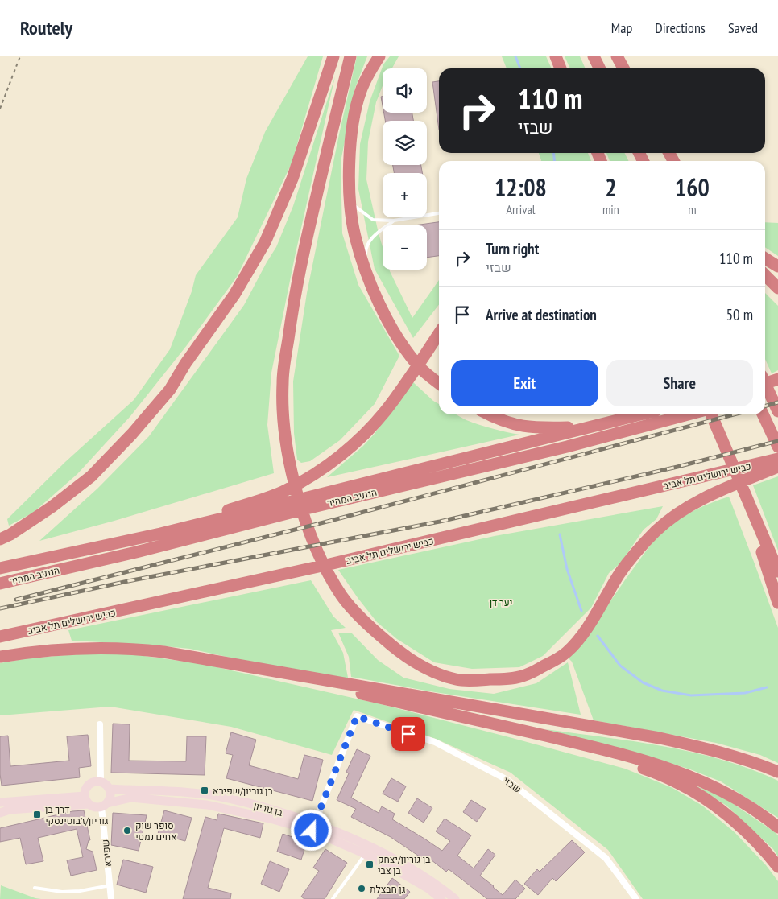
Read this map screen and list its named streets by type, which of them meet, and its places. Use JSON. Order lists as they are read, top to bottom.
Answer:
{
  "streets": {
    "highway": ["כביש ירושלים תל אביב", "הנתיב המהיר"],
    "street": ["שבזי", "בן גוריון", "שפירא"]
  },
  "crossings": [
    ["שבזי", "בן גוריון"],
    ["בן גוריון", "שפירא"]
  ],
  "parks": ["יער דן"],
  "places": {
    "transit": ["בן גוריון/שפירא", "דרך בן גוריון/ז׳בוטינסקי", "בן גוריון/יצחק בן צבי"],
    "other": ["סופר שוק אחים נמטי", "גן חבצלת"]
  },
  "page": {
    "header": "Routely",
    "nav": ["Map", "Directions", "Saved"],
    "map_buttons": ["+", "−"],
    "turn": ["110 m", "שבזי"],
    "eta": [
      "12:08",
      "Arrival",
      "2",
      "min",
      "160",
      "m"
    ],
    "list": [
      {
        "name": "Turn right",
        "note": "שבזי",
        "value": "110 m"
      },
      {
        "name": "Arrive at destination",
        "value": "50 m"
      }
    ],
    "buttons": ["Exit", "Share"]
  }
}
